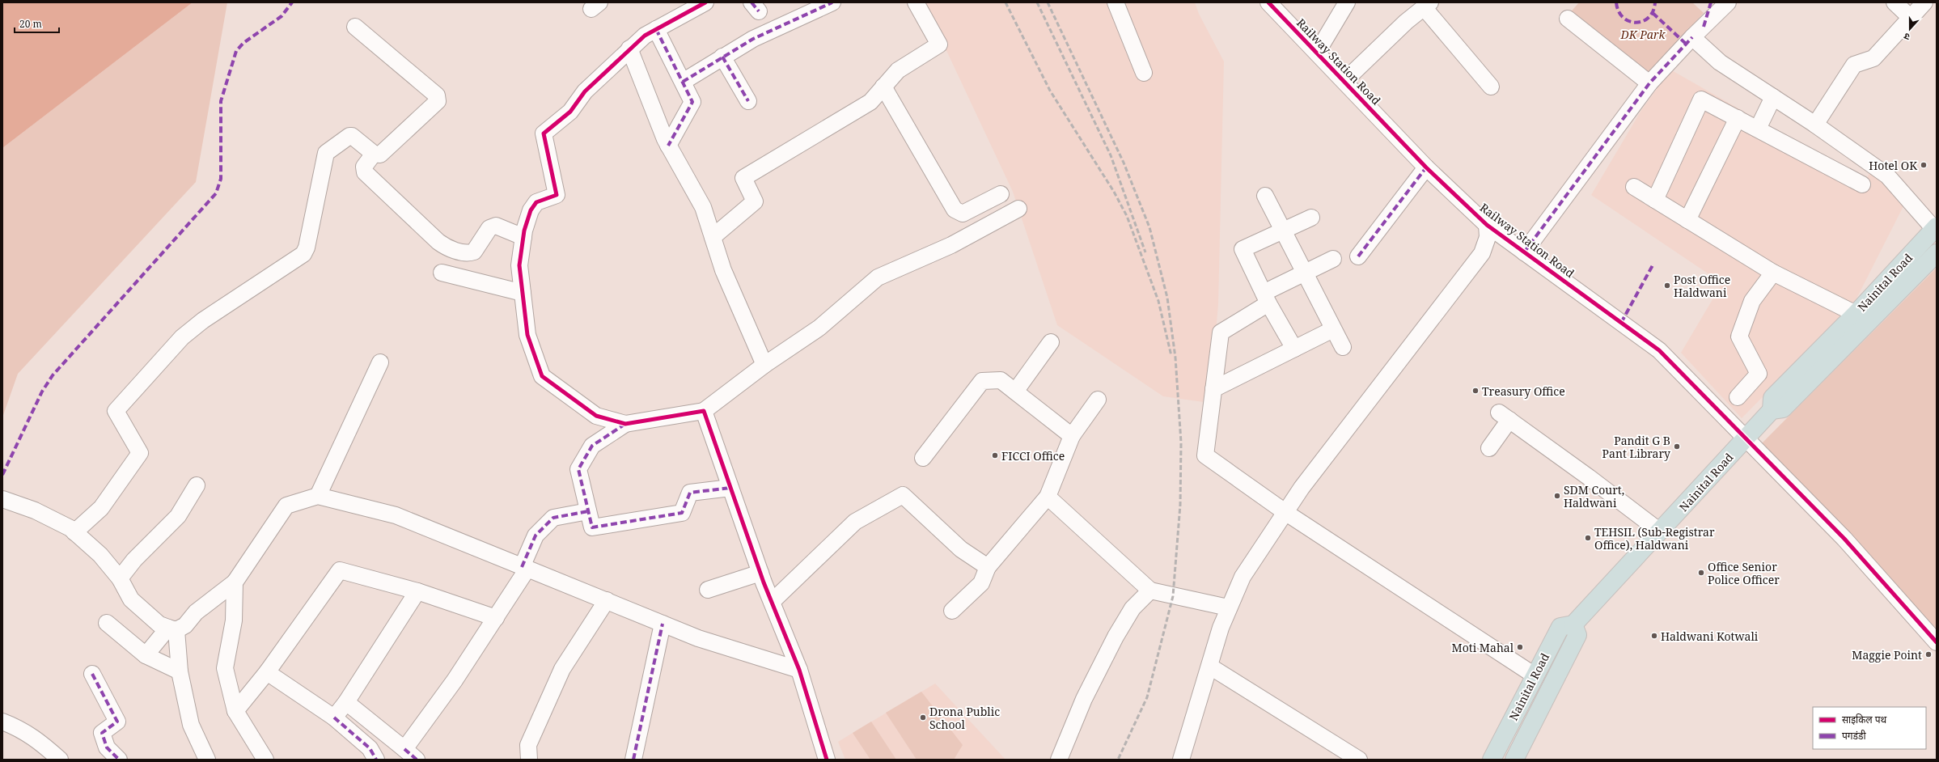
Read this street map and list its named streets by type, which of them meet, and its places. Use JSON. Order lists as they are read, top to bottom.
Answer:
{
  "streets": {
    "highway": ["Nainital Road"],
    "street": ["Railway Station Road"]
  },
  "crossings": [
    ["Railway Station Road", "Nainital Road"]
  ],
  "parks": ["DK Park"],
  "places": [
    "Hotel OK",
    "Post Office Haldwani",
    "Treasury Office",
    "Pandit G B Pant Library",
    "FICCI Office",
    "SDM Court, Haldwani",
    "TEHSIL (Sub-Registrar Office), Haldwani",
    "Office Senior Police Officer",
    "Haldwani Kotwali",
    "Moti Mahal",
    "Maggie Point",
    "Drona Public School"
  ],
  "legend": ["साइकिल पथ", "पगडंडी"],
  "scale_bar": "20 m",
  "north": "bottom"
}
